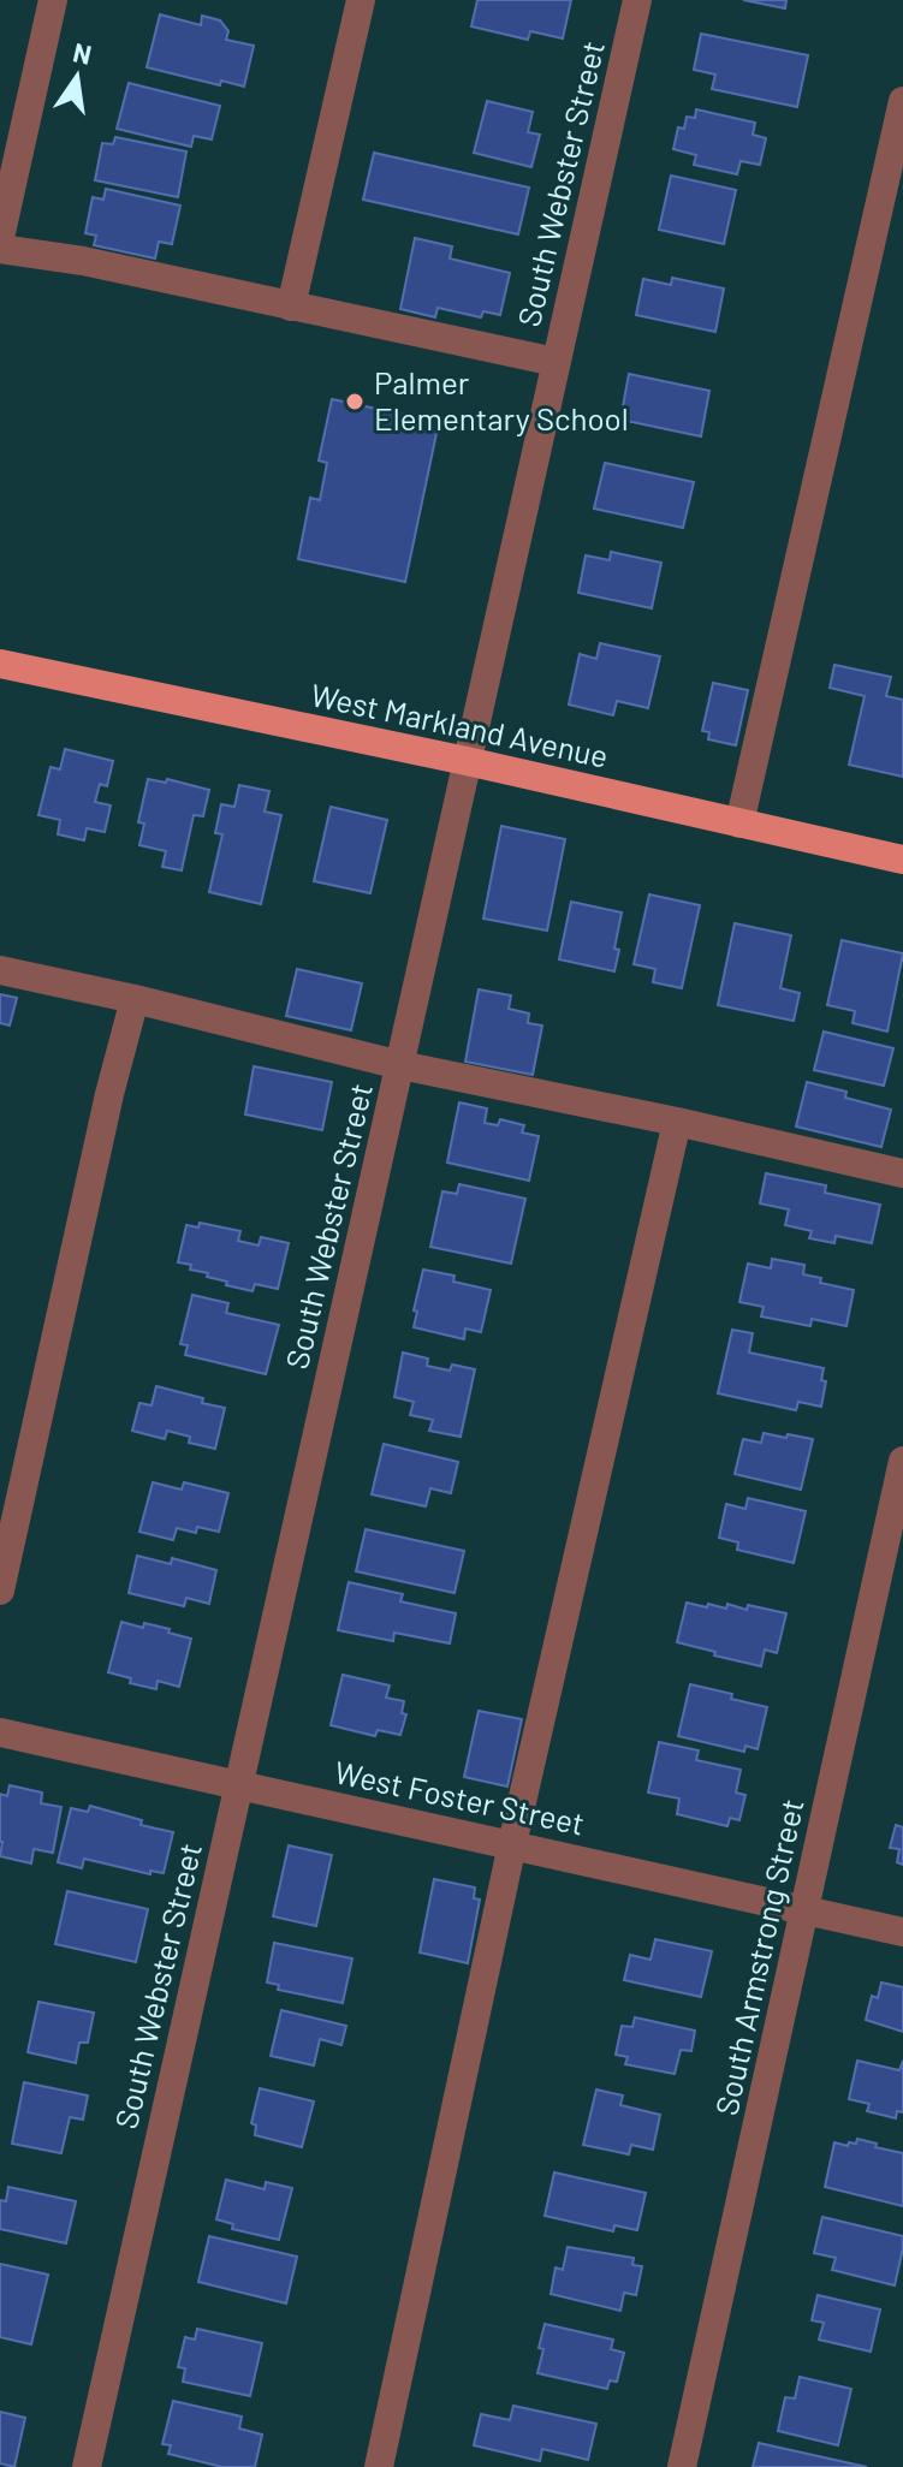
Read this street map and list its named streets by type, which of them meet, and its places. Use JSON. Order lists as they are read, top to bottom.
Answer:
{
  "streets": {
    "main road": ["West Markland Avenue"],
    "street": ["South Webster Street", "West Foster Street", "South Armstrong Street"]
  },
  "crossings": [
    ["South Webster Street", "West Markland Avenue"],
    ["South Webster Street", "West Foster Street"],
    ["West Foster Street", "South Armstrong Street"]
  ],
  "places": ["Palmer Elementary School"],
  "north": "top"
}
